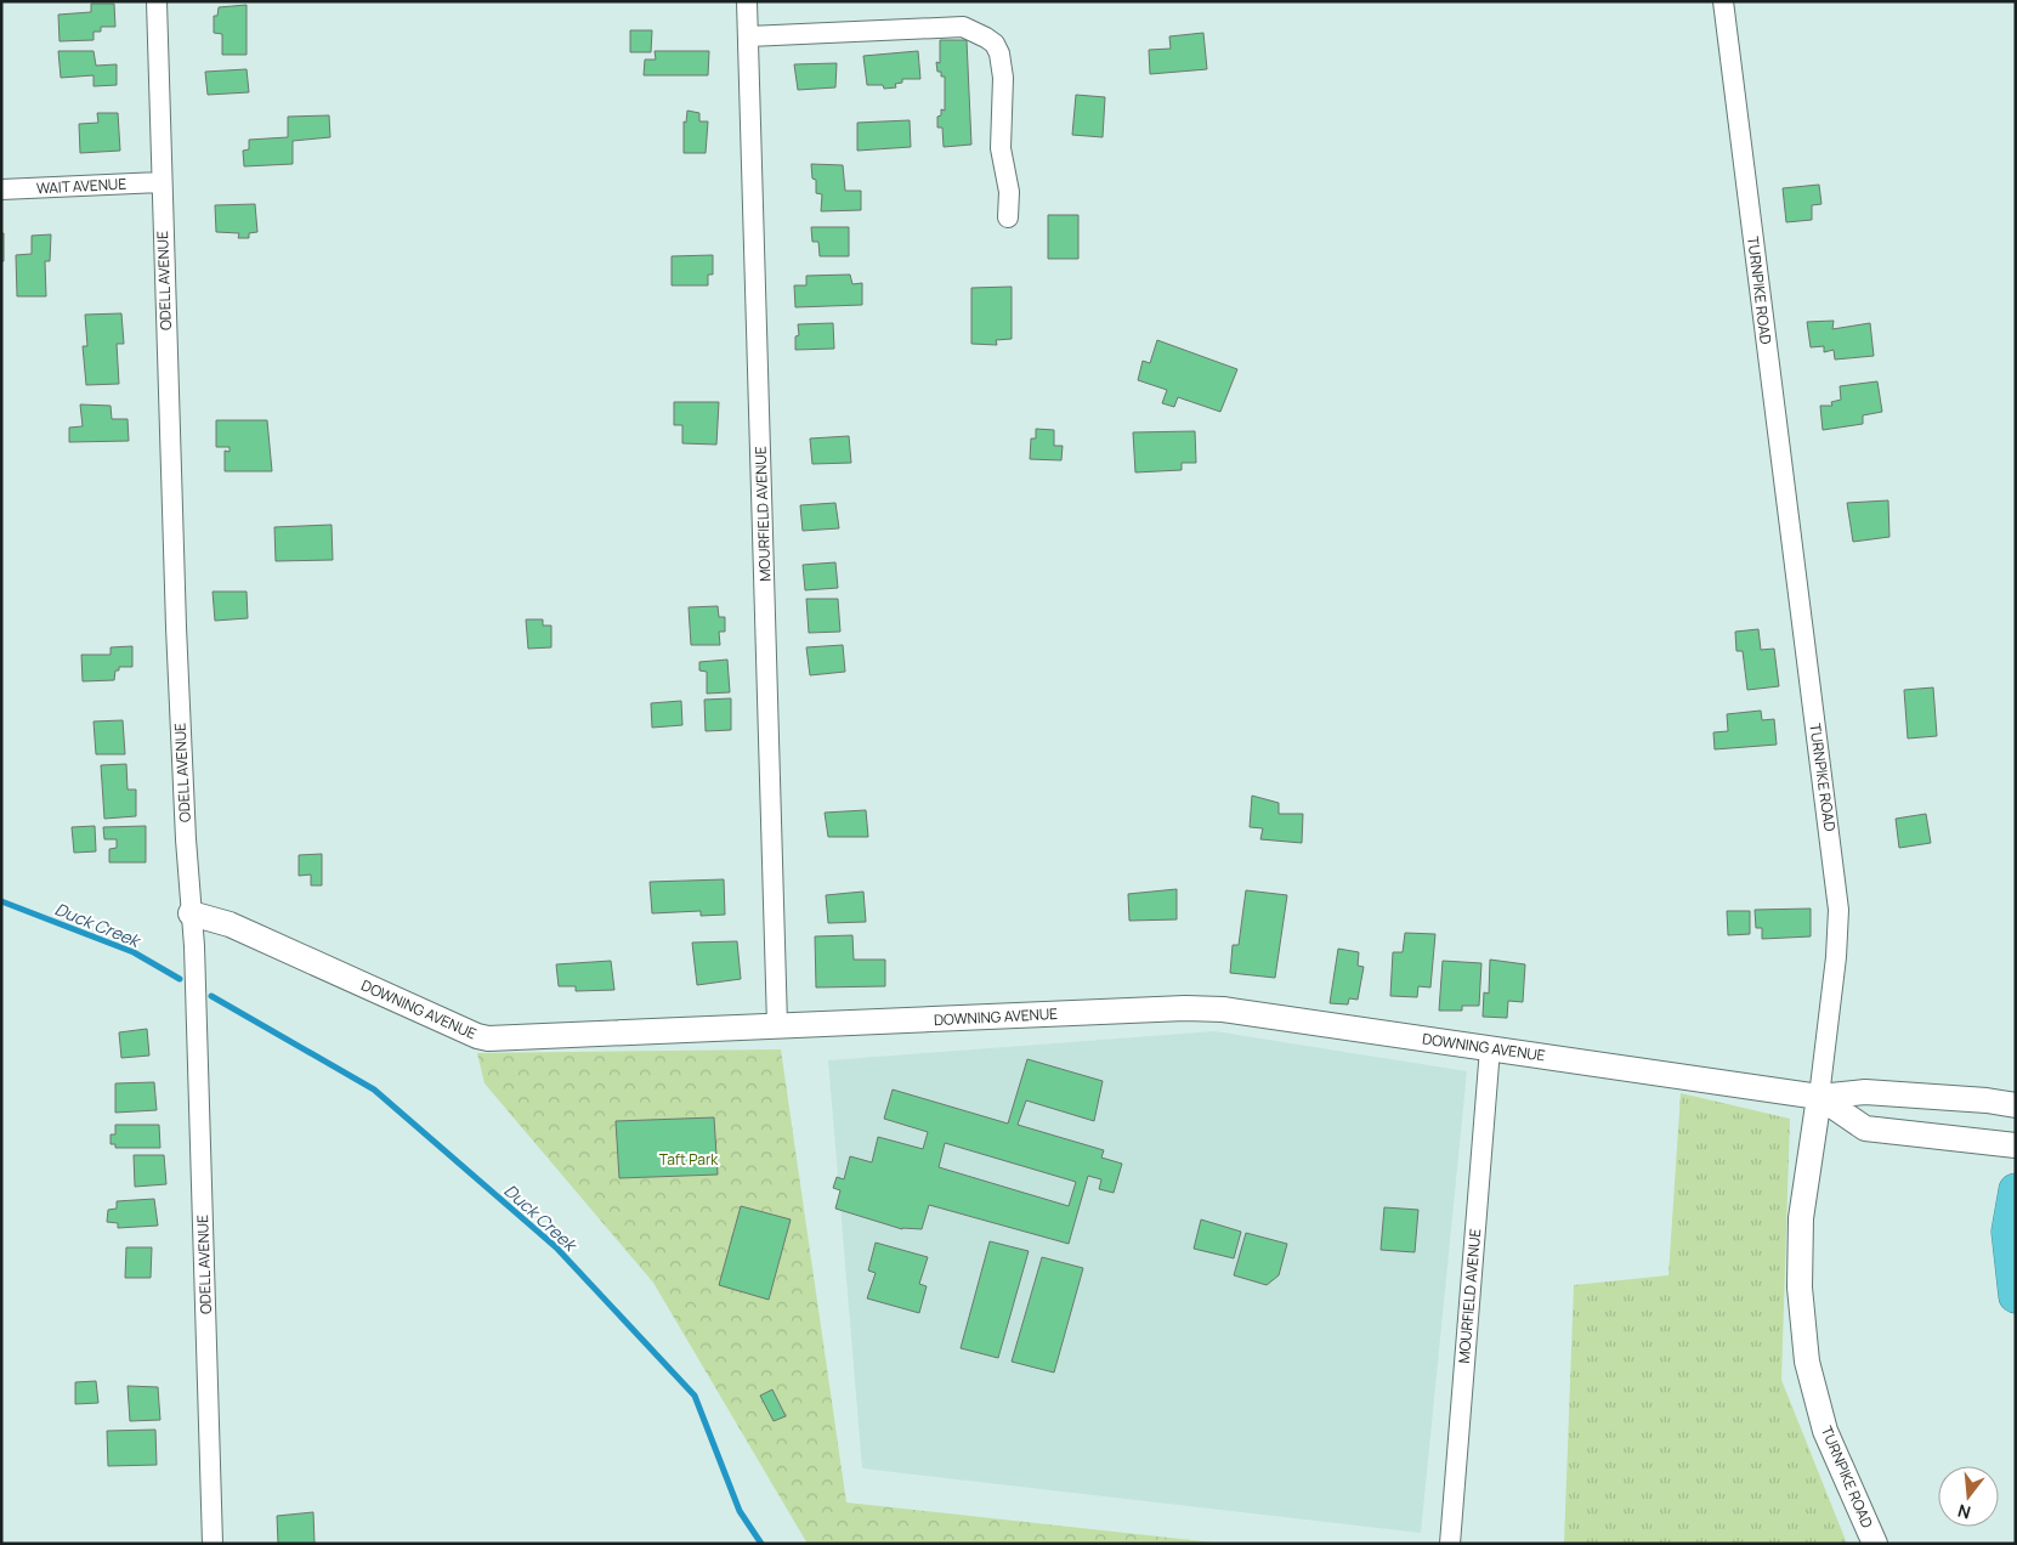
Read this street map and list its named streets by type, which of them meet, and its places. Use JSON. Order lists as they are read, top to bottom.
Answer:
{
  "streets": {
    "street": [
      "WAIT AVENUE",
      "ODELL AVENUE",
      "TURNPIKE ROAD",
      "MOURFIELD AVENUE",
      "DOWNING AVENUE"
    ]
  },
  "crossings": [
    ["WAIT AVENUE", "ODELL AVENUE"],
    ["ODELL AVENUE", "DOWNING AVENUE"],
    ["TURNPIKE ROAD", "DOWNING AVENUE"],
    ["MOURFIELD AVENUE", "DOWNING AVENUE"]
  ],
  "water": ["Duck Creek"],
  "parks": ["Taft Park"],
  "north": "bottom"
}
